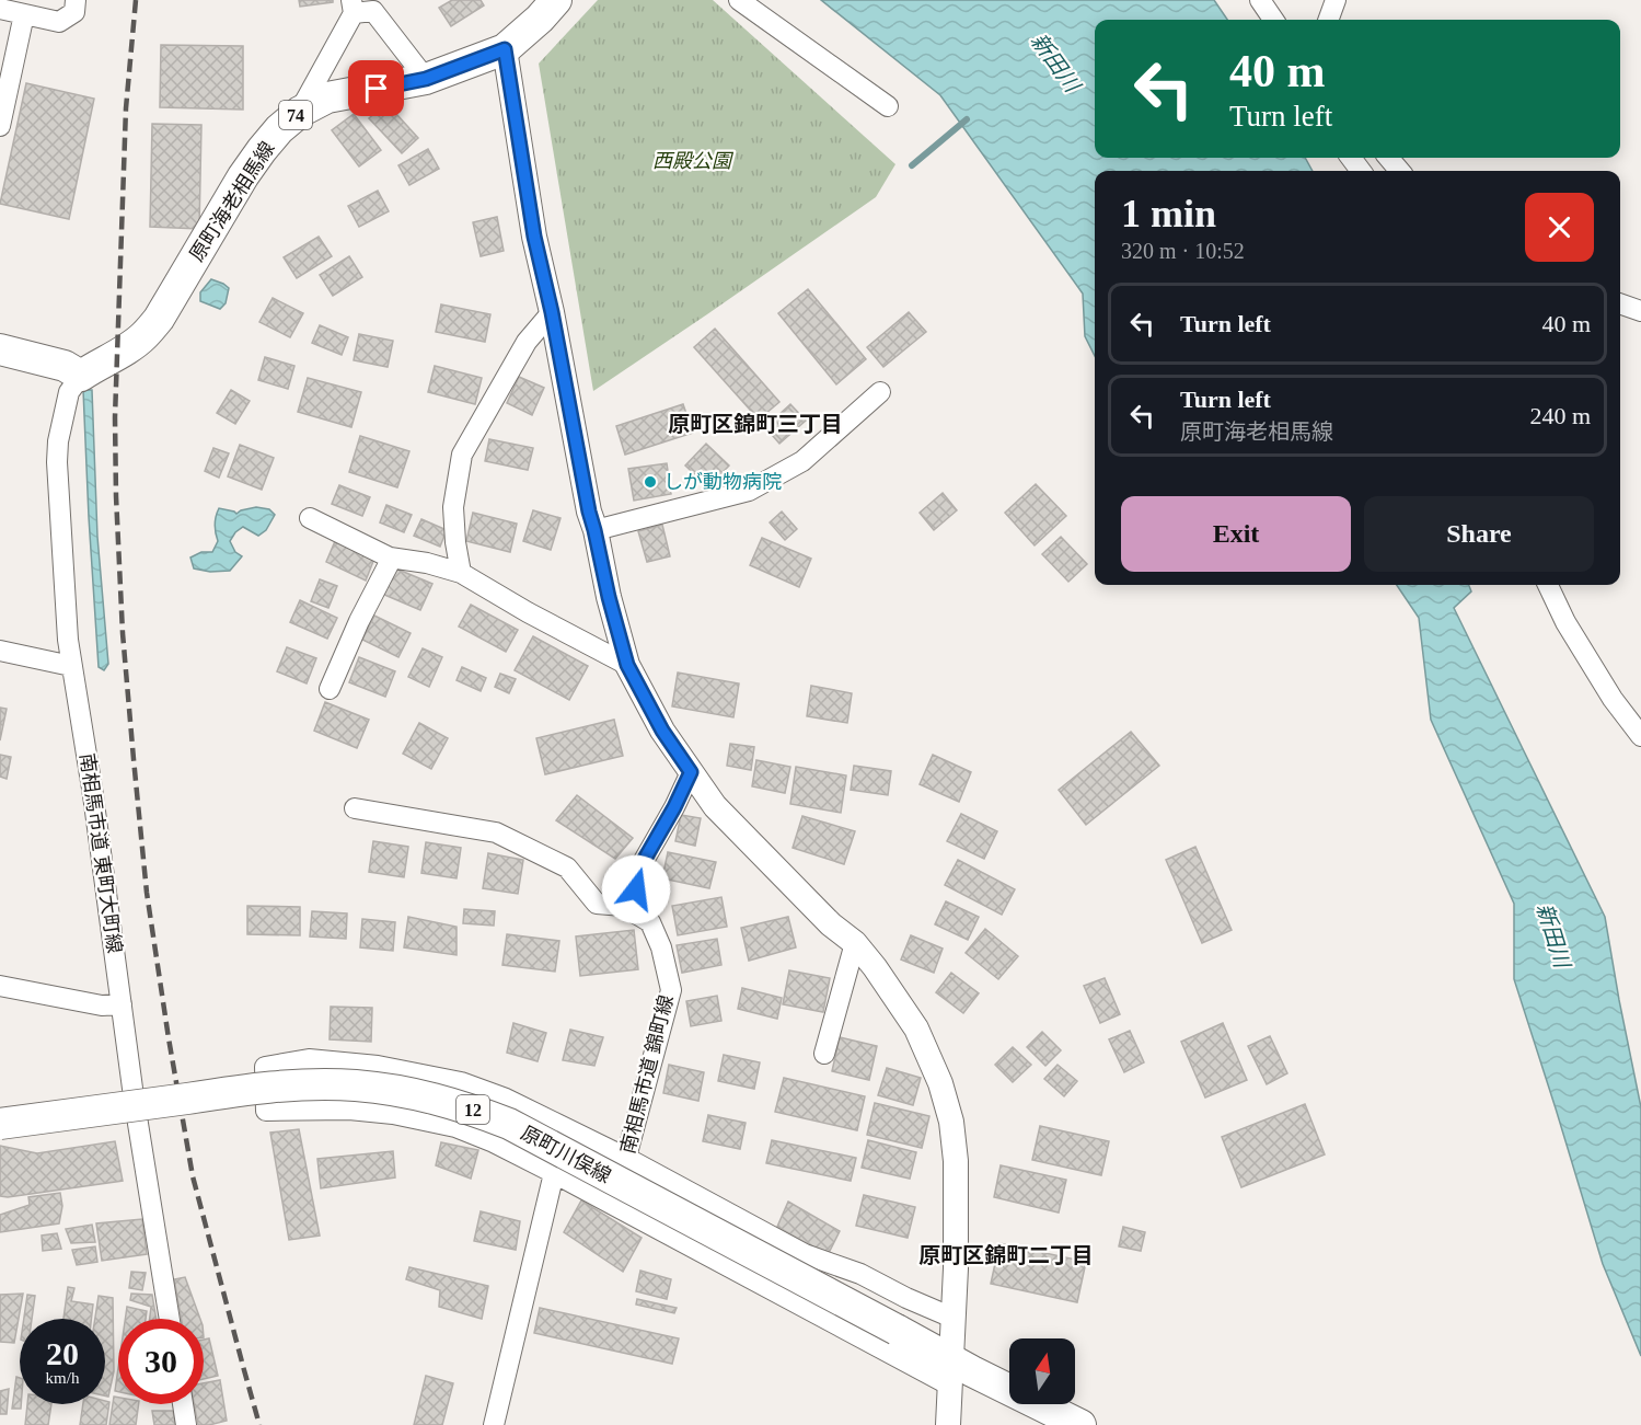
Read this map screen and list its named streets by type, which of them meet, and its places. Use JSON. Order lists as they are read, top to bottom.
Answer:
{
  "streets": {
    "main road": [
      "74",
      "原町海老相馬線",
      "12",
      "原町川俣線"
    ],
    "street": ["南相馬市道 東町大町線", "南相馬市道 錦町線"]
  },
  "crossings": [
    ["原町海老相馬線", "南相馬市道 東町大町線"]
  ],
  "districts": ["原町区錦町三丁目", "原町区錦町二丁目"],
  "water": ["新田川"],
  "parks": ["西殿公園"],
  "places": ["しが動物病院"],
  "north": "top",
  "page": {
    "turn": ["40 m", "Turn left"],
    "heading": ["1 min", "320 m · 10:52"],
    "list": [
      {
        "name": "Turn left",
        "value": "40 m"
      },
      {
        "name": "Turn left",
        "note": "原町海老相馬線",
        "value": "240 m"
      }
    ],
    "buttons": ["Exit", "Share"],
    "speed": "20 km/h",
    "limit": "30"
  }
}
